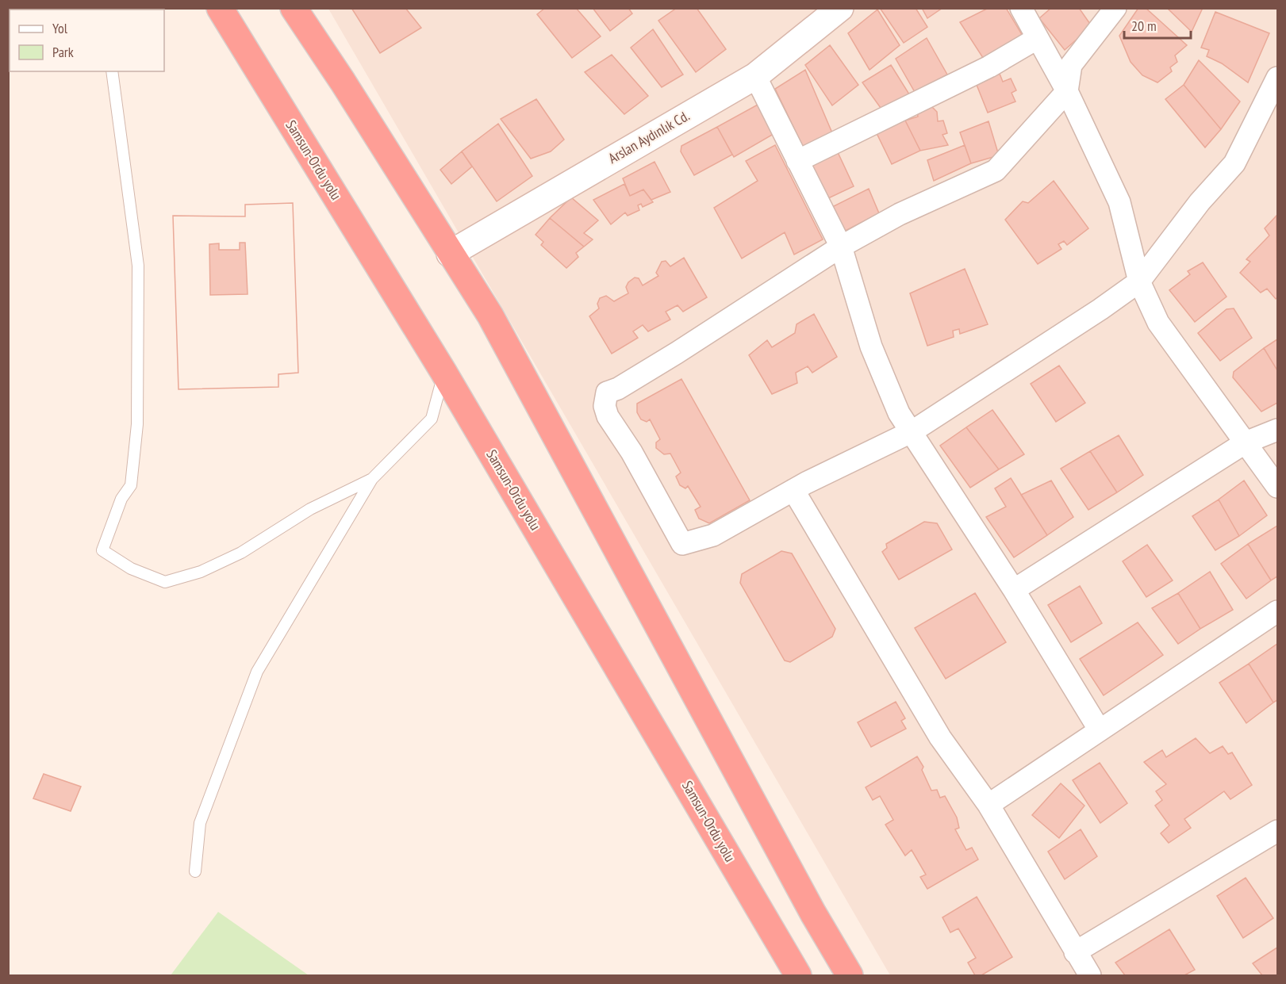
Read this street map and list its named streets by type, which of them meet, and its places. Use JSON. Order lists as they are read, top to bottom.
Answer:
{
  "streets": {
    "highway": ["Samsun-Ordu yolu"],
    "street": ["Arslan Aydınlık Cd."]
  },
  "legend": ["Yol", "Park"],
  "scale_bar": "20 m"
}
